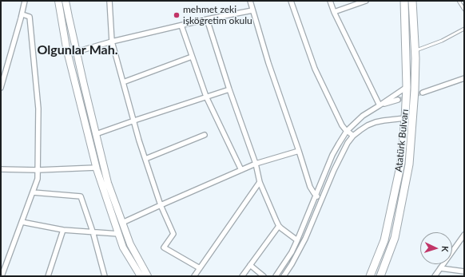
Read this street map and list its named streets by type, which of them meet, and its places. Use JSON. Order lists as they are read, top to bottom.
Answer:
{
  "streets": {
    "main road": ["Atatürk Bulvarı"]
  },
  "districts": ["Olgunlar Mah."],
  "places": ["mehmet zeki işköğretim okulu"],
  "north": "right"
}
